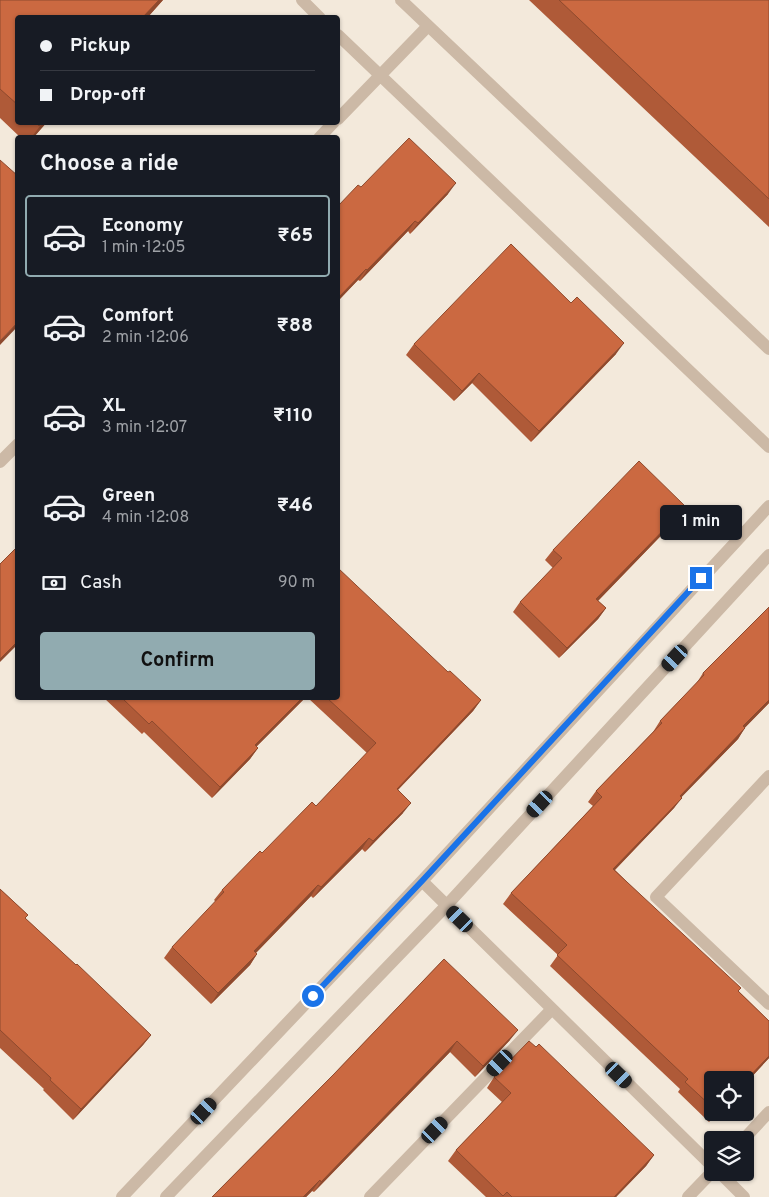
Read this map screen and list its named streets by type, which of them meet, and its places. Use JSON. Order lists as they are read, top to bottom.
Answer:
{
  "page": {
    "banner": ["Pickup", "Drop-off"],
    "heading": "Choose a ride",
    "list": [
      {
        "name": "Economy",
        "note": "1 min · 12:05",
        "value": "₹65"
      },
      {
        "name": "Comfort",
        "note": "2 min · 12:06",
        "value": "₹88"
      },
      {
        "name": "XL",
        "note": "3 min · 12:07",
        "value": "₹110"
      },
      {
        "name": "Green",
        "note": "4 min · 12:08",
        "value": "₹46"
      }
    ],
    "bubble": "1 min",
    "pay": ["Cash", "90 m"],
    "buttons": "Confirm"
  }
}
